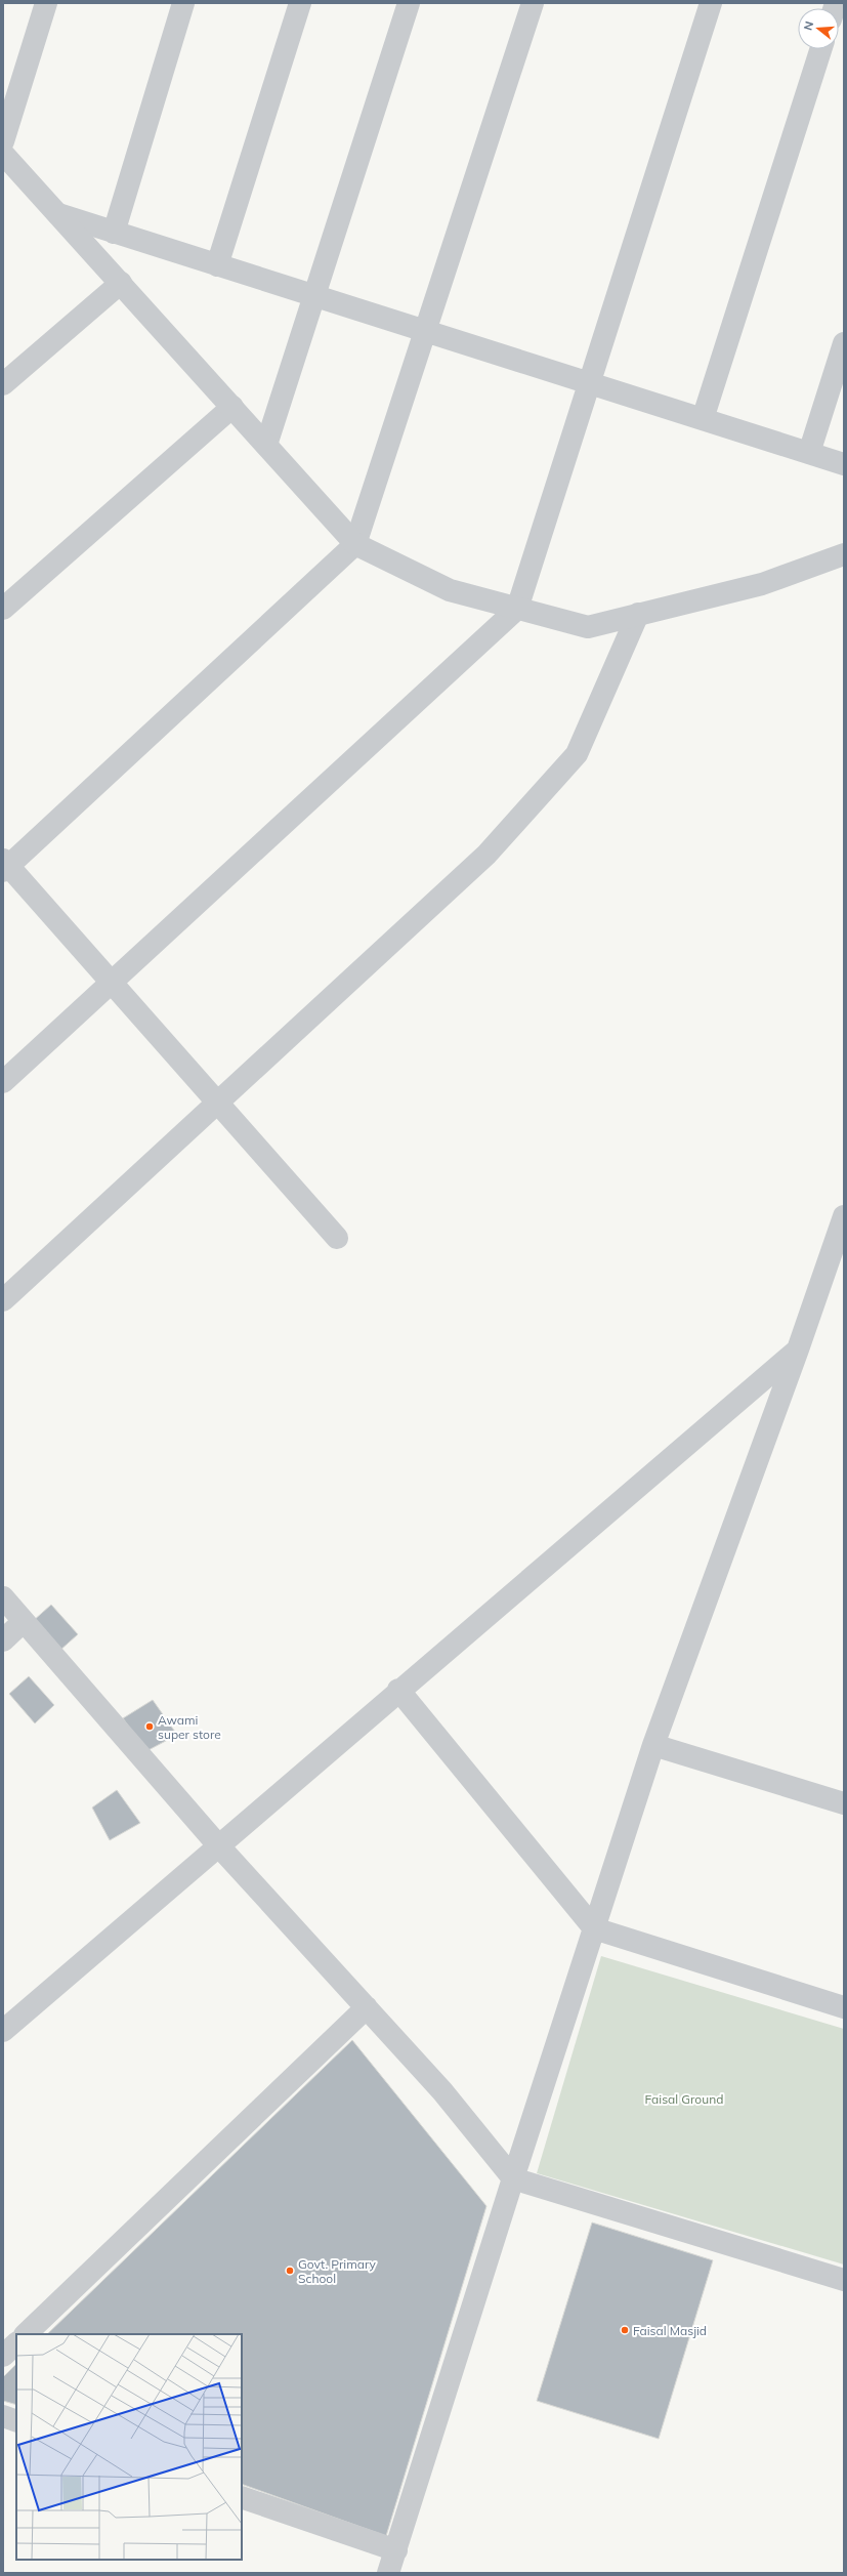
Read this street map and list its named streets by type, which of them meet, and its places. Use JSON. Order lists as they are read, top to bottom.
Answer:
{
  "parks": ["Faisal Ground"],
  "places": ["Awami super store", "Govt. Primary School", "Faisal Masjid"],
  "north": "left"
}
